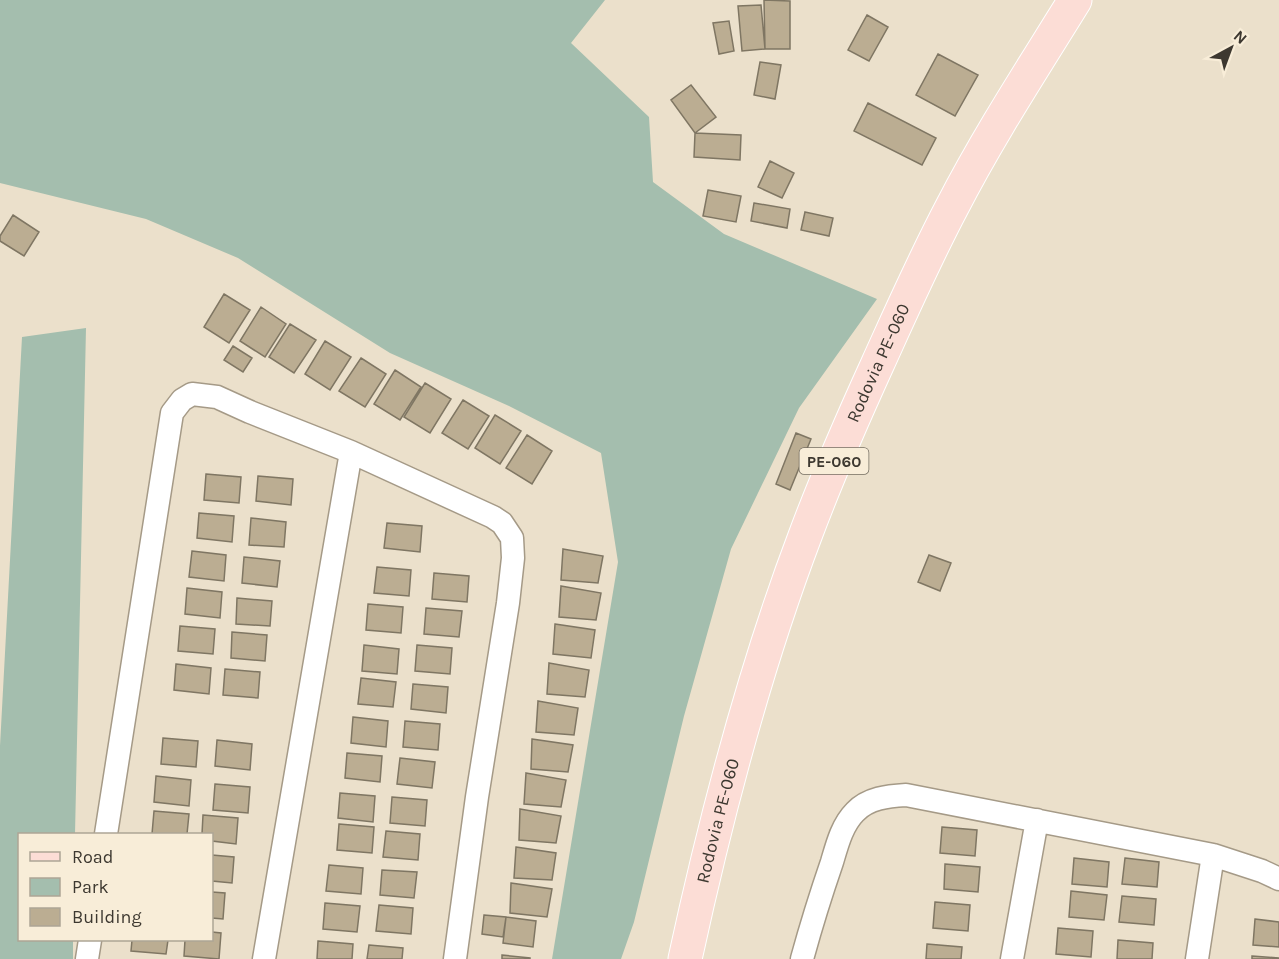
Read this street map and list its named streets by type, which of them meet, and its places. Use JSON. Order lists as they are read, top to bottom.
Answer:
{
  "streets": {
    "main road": ["Rodovia PE-060", "PE-060"]
  },
  "legend": ["Road", "Park", "Building"],
  "north": "top right"
}
